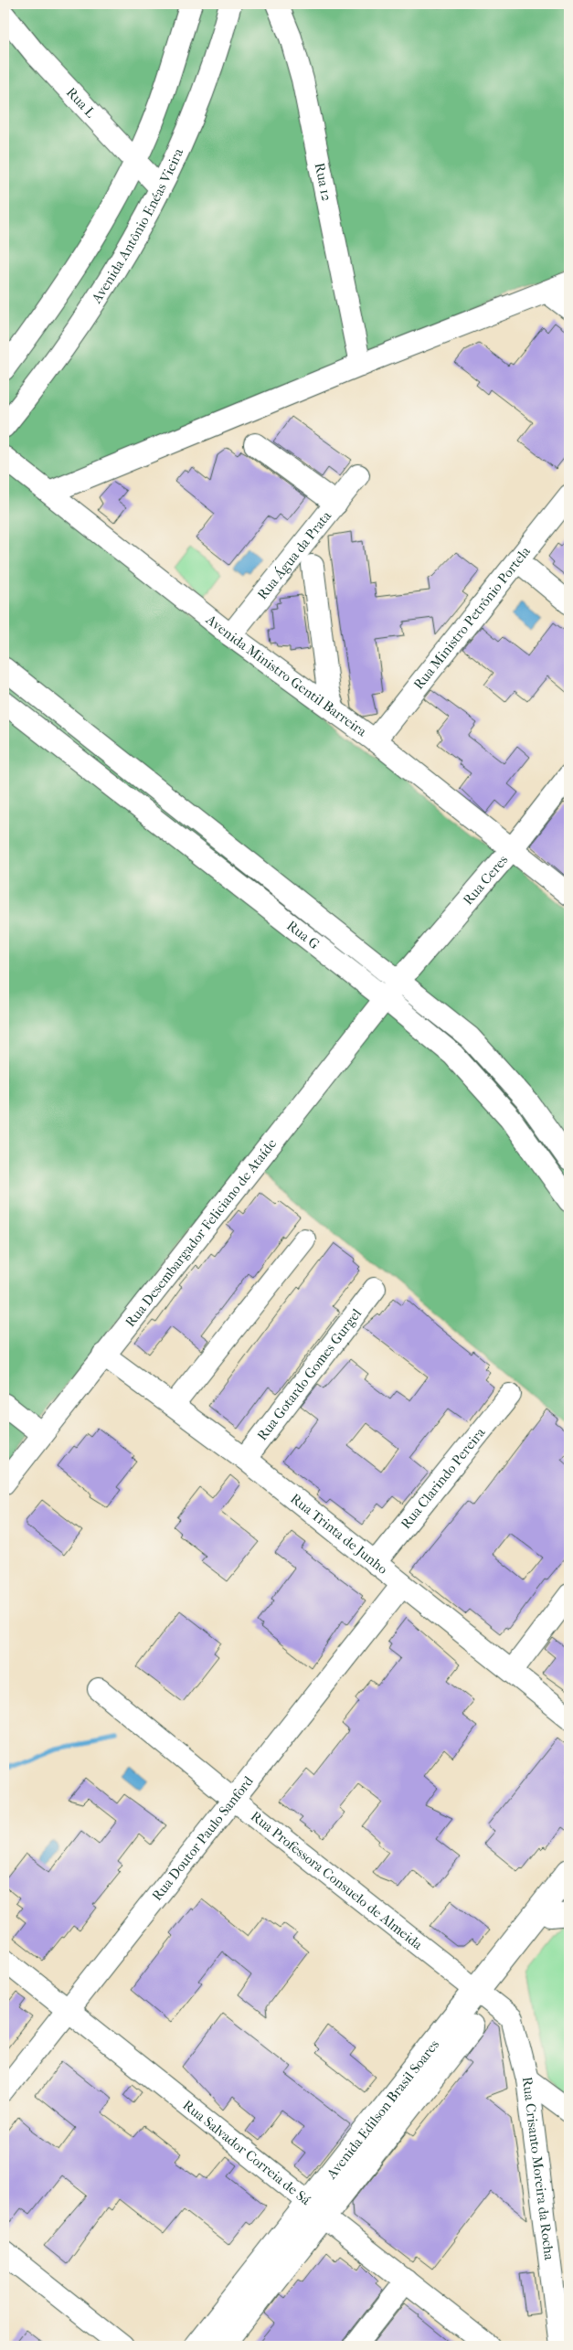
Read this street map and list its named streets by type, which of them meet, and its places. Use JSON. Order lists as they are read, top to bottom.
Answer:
{
  "streets": {
    "main road": ["Avenida Edilson Brasil Soares"],
    "street": [
      "Rua L",
      "Rua 12",
      "Avenida Antônio Enéas Vieira",
      "Rua Água da Prata",
      "Rua Ministro Petrônio Portela",
      "Avenida Ministro Gentil Barreira",
      "Rua Ceres",
      "Rua G",
      "Rua Desembargador Feliciano de Ataíde",
      "Rua Gotardo Gomes Gurgel",
      "Rua Clarindo Pereira",
      "Rua Trinta de Junho",
      "Rua Doutor Paulo Sanford",
      "Rua Professora Consuelo de Almeida",
      "Rua Salvador Correia de Sá",
      "Rua Crisanto Moreira da Rocha"
    ]
  },
  "crossings": [
    ["Rua L", "Avenida Antônio Enéas Vieira"],
    ["Rua Água da Prata", "Avenida Ministro Gentil Barreira"],
    ["Rua Ministro Petrônio Portela", "Avenida Ministro Gentil Barreira"],
    ["Avenida Ministro Gentil Barreira", "Rua Ceres"],
    ["Rua Ceres", "Rua G"],
    ["Rua Ceres", "Rua Desembargador Feliciano de Ataíde"],
    ["Rua G", "Rua Desembargador Feliciano de Ataíde"],
    ["Rua Desembargador Feliciano de Ataíde", "Rua Trinta de Junho"],
    ["Rua Gotardo Gomes Gurgel", "Rua Trinta de Junho"],
    ["Rua Clarindo Pereira", "Rua Trinta de Junho"],
    ["Rua Trinta de Junho", "Rua Doutor Paulo Sanford"],
    ["Rua Doutor Paulo Sanford", "Rua Professora Consuelo de Almeida"],
    ["Rua Doutor Paulo Sanford", "Rua Salvador Correia de Sá"],
    ["Rua Professora Consuelo de Almeida", "Avenida Edilson Brasil Soares"],
    ["Rua Professora Consuelo de Almeida", "Rua Crisanto Moreira da Rocha"],
    ["Avenida Edilson Brasil Soares", "Rua Salvador Correia de Sá"],
    ["Avenida Edilson Brasil Soares", "Rua Crisanto Moreira da Rocha"]
  ]
}
